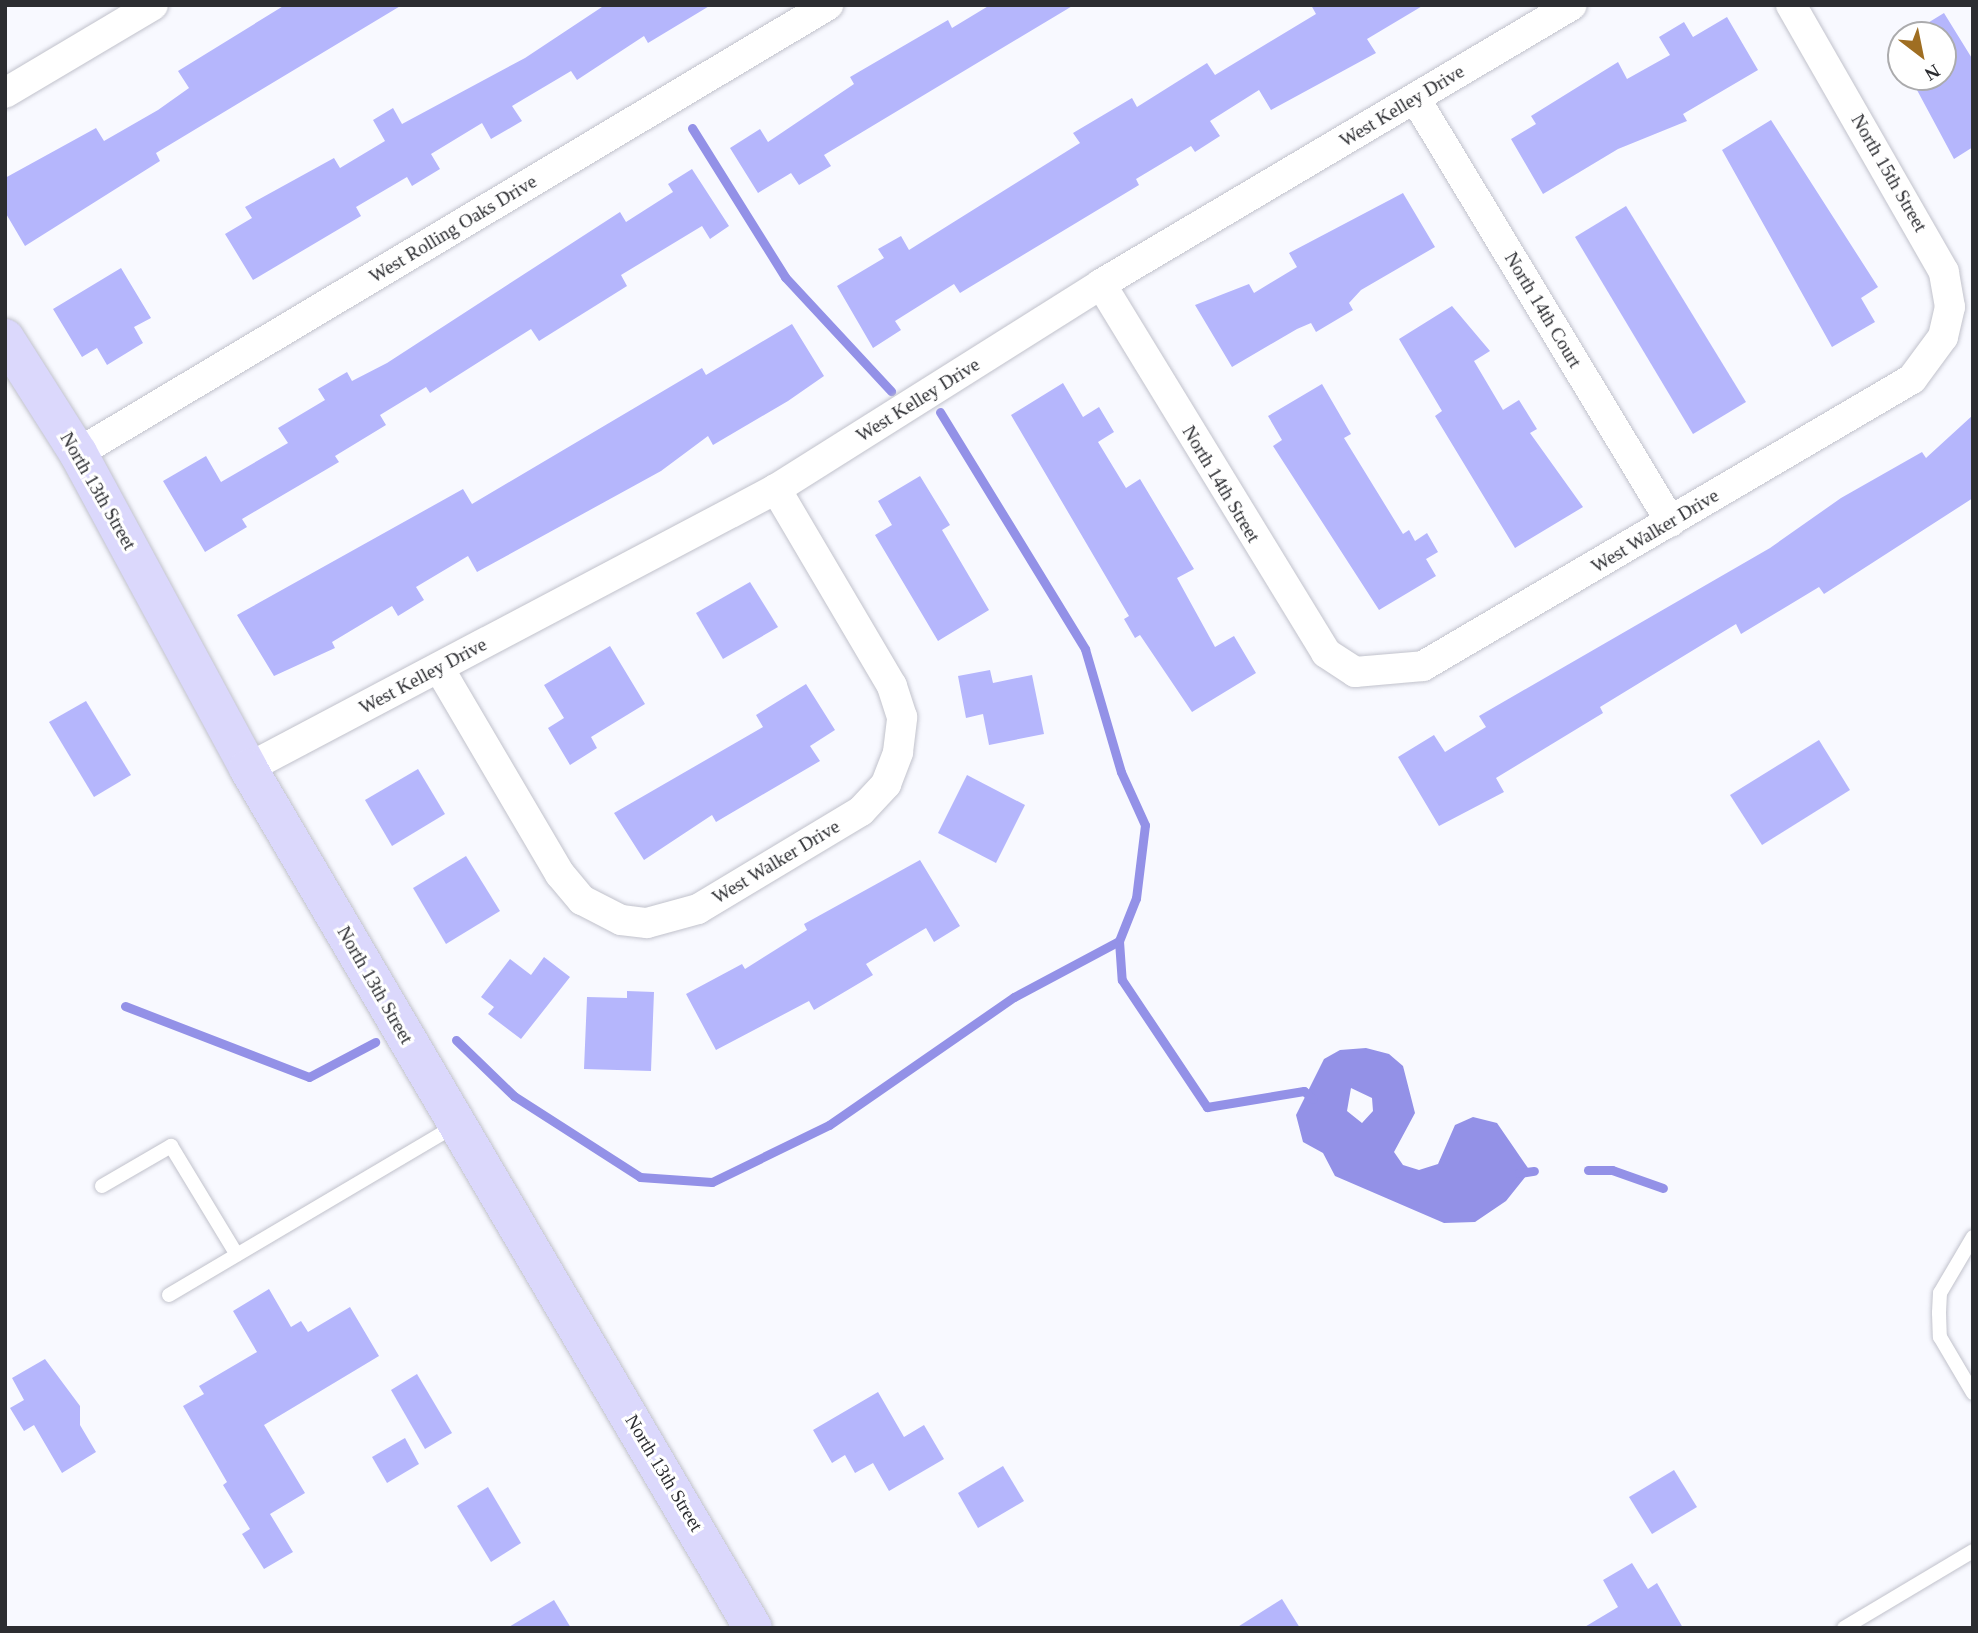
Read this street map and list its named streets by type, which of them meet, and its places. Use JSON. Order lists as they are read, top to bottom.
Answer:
{
  "streets": {
    "street": [
      "West Kelley Drive",
      "North 15th Street",
      "West Rolling Oaks Drive",
      "North 14th Court",
      "North 14th Street",
      "North 13th Street",
      "West Walker Drive"
    ]
  },
  "crossings": [
    ["West Kelley Drive", "North 14th Court"],
    ["West Kelley Drive", "North 14th Street"],
    ["West Kelley Drive", "North 13th Street"],
    ["West Kelley Drive", "West Walker Drive"],
    ["North 15th Street", "West Walker Drive"],
    ["West Rolling Oaks Drive", "North 13th Street"],
    ["North 14th Court", "West Walker Drive"],
    ["North 14th Street", "West Walker Drive"]
  ],
  "north": "bottom right"
}
